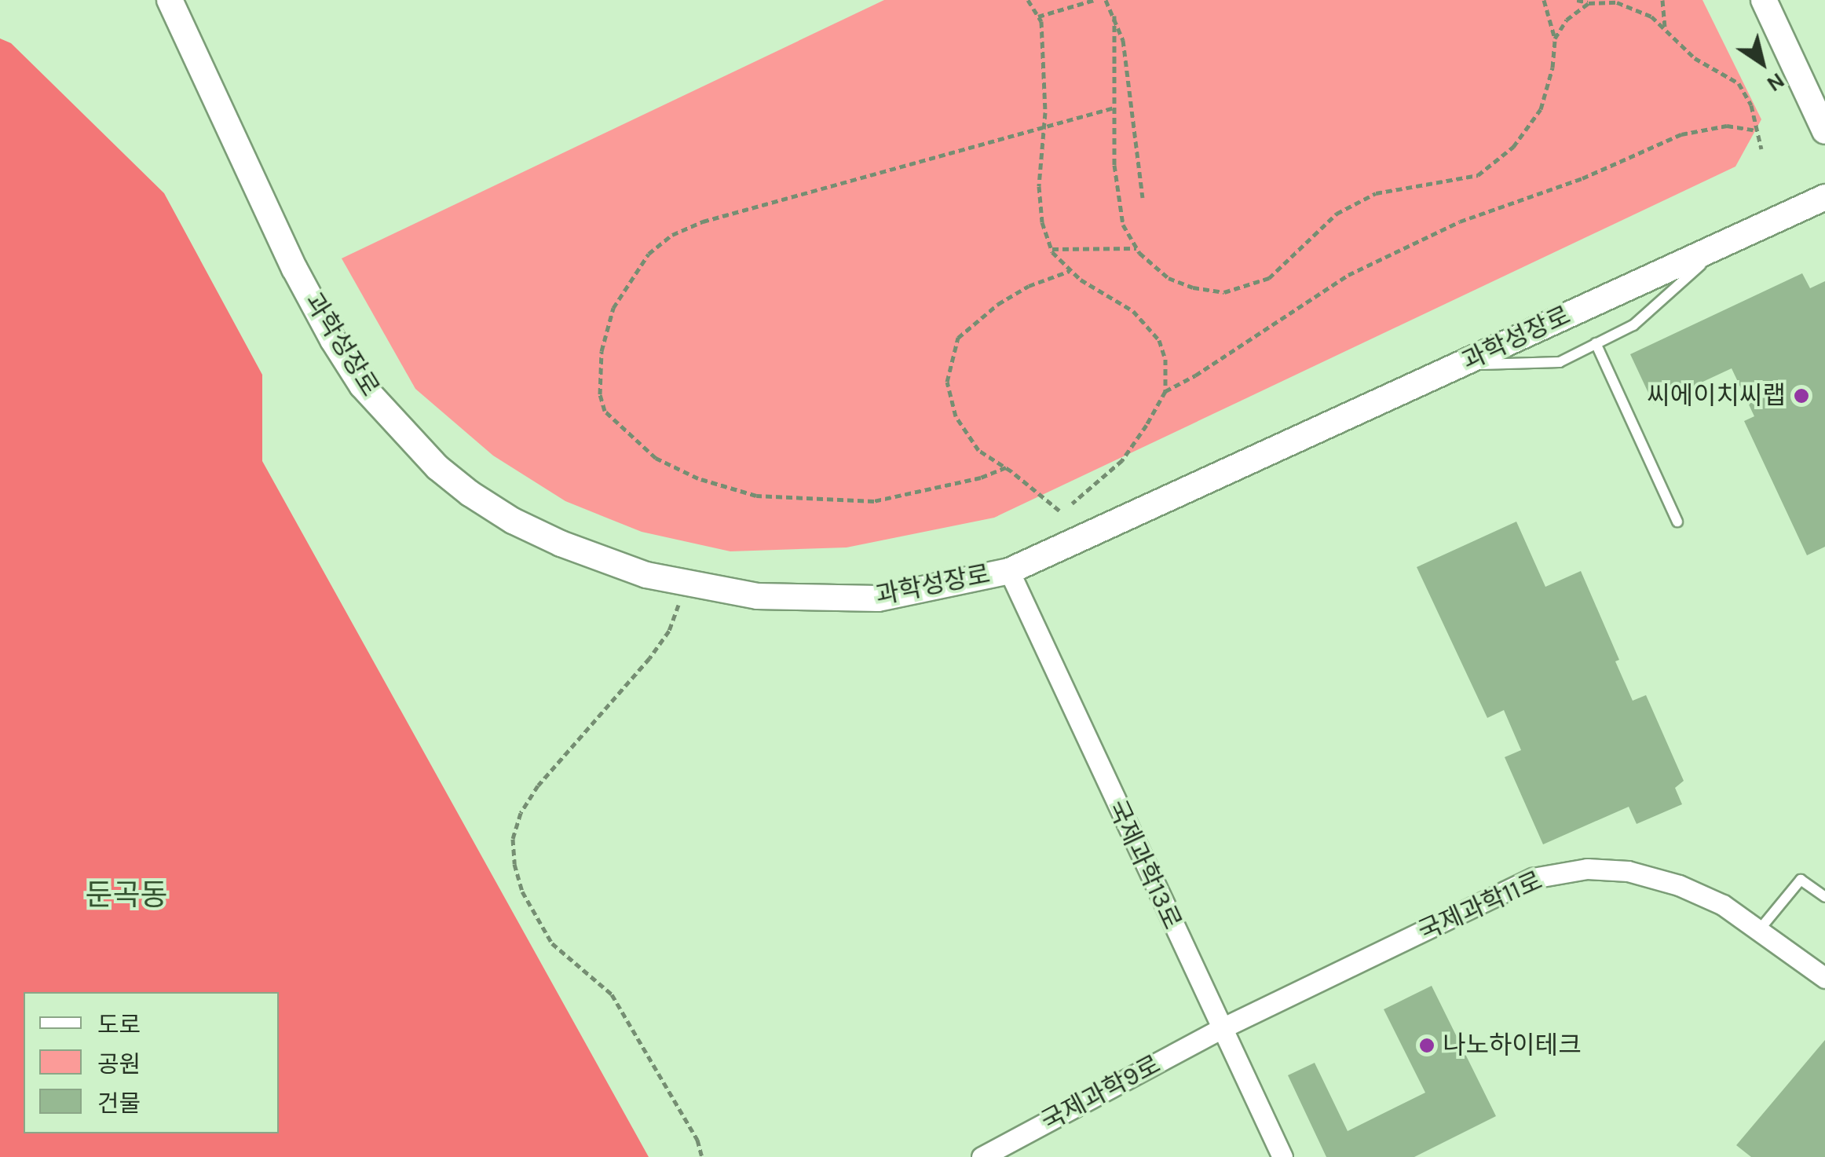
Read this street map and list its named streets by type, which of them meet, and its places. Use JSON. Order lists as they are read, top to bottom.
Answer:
{
  "streets": {
    "street": [
      "과학성장로",
      "국제과학13로",
      "국제과학11로",
      "국제과학9로"
    ]
  },
  "crossings": [
    ["과학성장로", "국제과학13로"],
    ["국제과학13로", "국제과학11로"],
    ["국제과학13로", "국제과학9로"],
    ["국제과학11로", "국제과학9로"]
  ],
  "districts": ["둔곡동"],
  "places": ["씨에이치씨랩", "나노하이테크"],
  "legend": ["도로", "공원", "건물"],
  "north": "bottom right"
}
